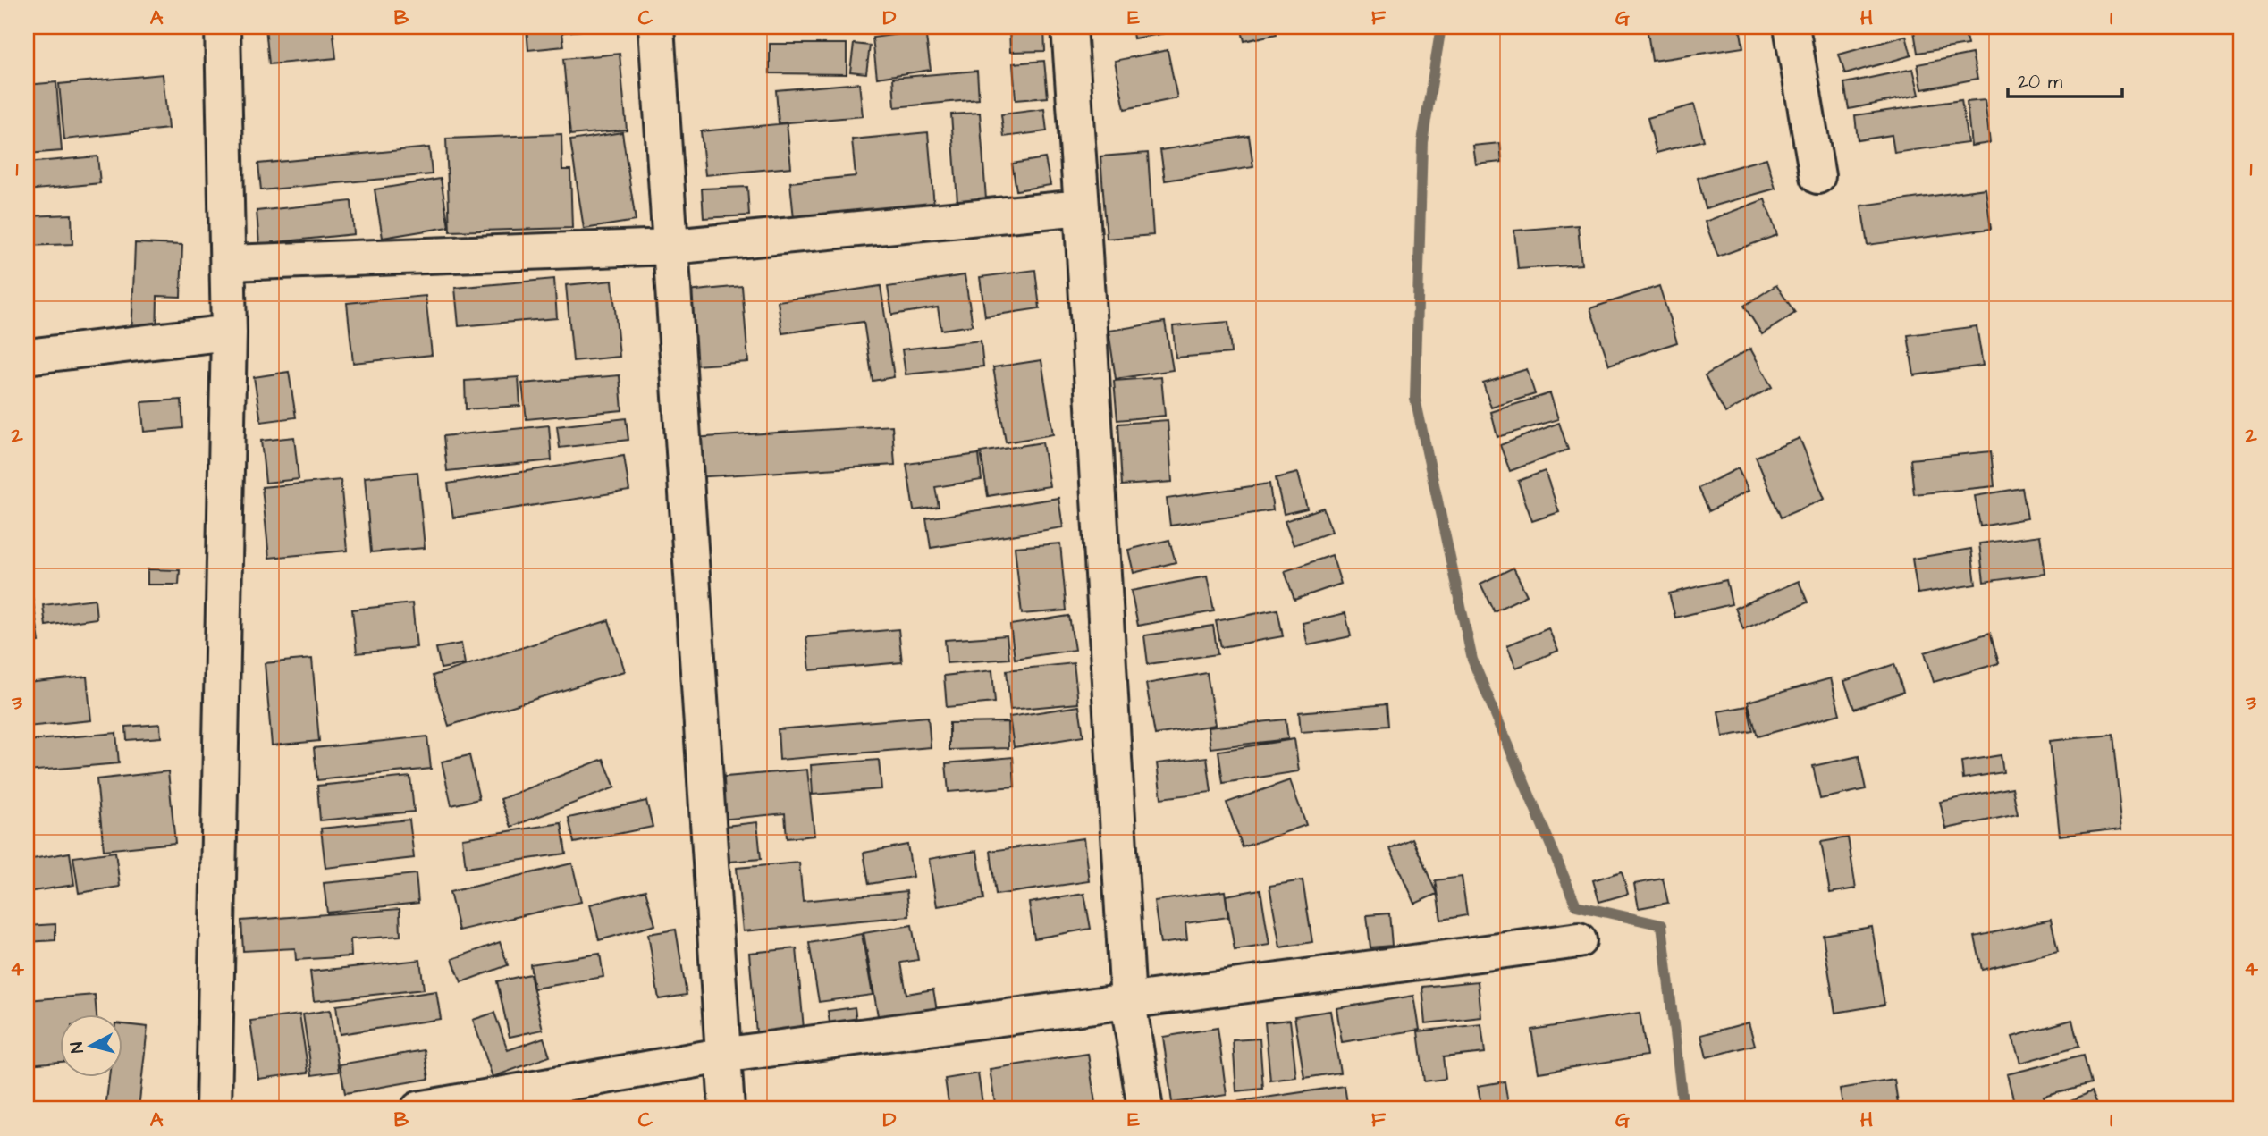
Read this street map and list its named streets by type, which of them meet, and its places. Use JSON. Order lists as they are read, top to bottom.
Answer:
{
  "scale_bar": "20 m",
  "north": "left",
  "grid": {
    "columns": [
      "A",
      "B",
      "C",
      "D",
      "E",
      "F",
      "G",
      "H",
      "I"
    ],
    "rows": [
      "1",
      "2",
      "3",
      "4"
    ]
  }
}
